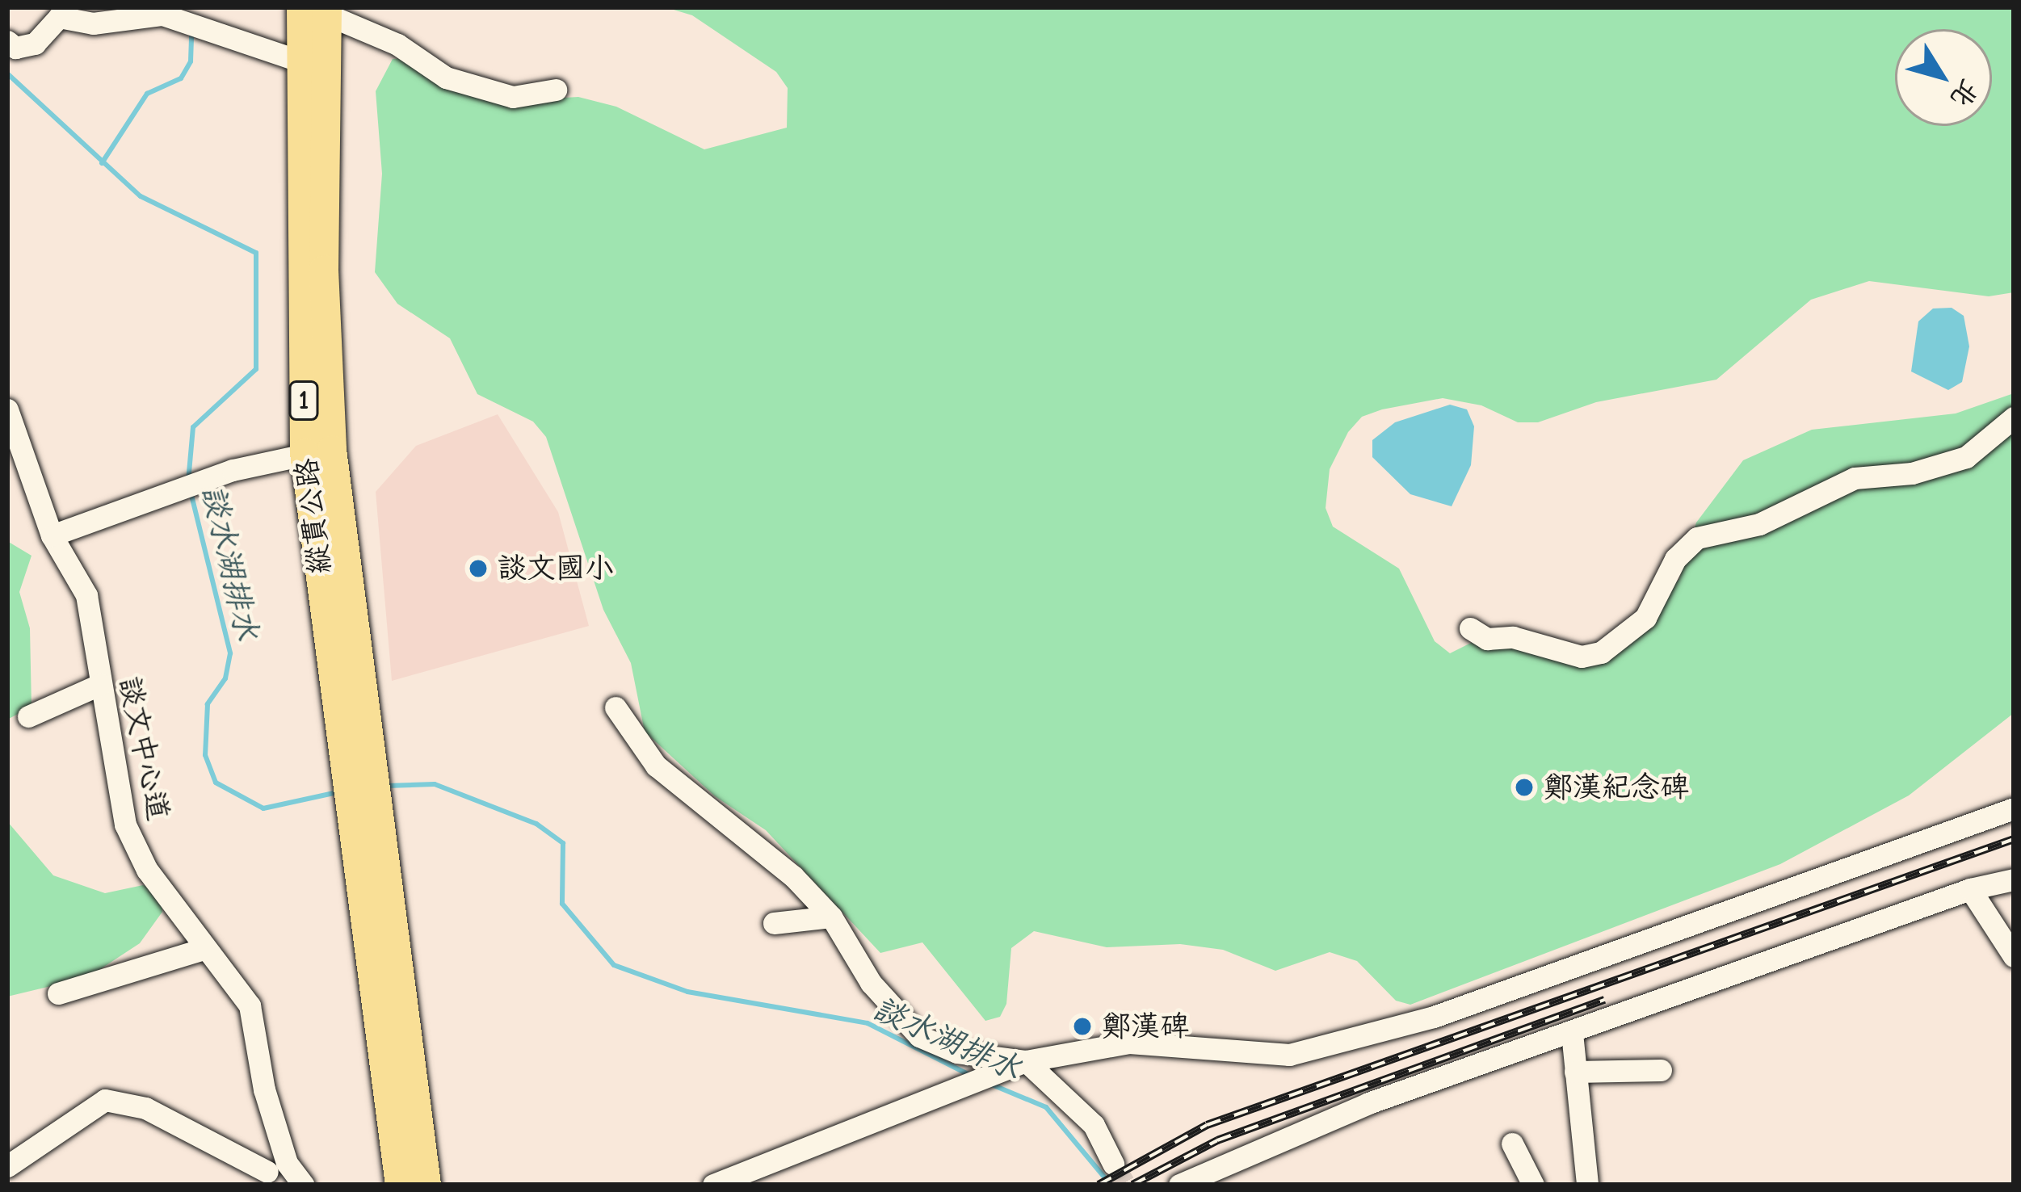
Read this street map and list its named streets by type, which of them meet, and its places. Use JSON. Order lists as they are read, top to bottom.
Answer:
{
  "streets": {
    "main road": ["1", "縱貫公路"],
    "street": ["談文中心道"]
  },
  "crossings": [
    ["1", "縱貫公路"]
  ],
  "water": ["談水湖排水"],
  "places": ["談文國小", "鄭漢紀念碑", "鄭漢碑"],
  "north": "bottom right"
}
